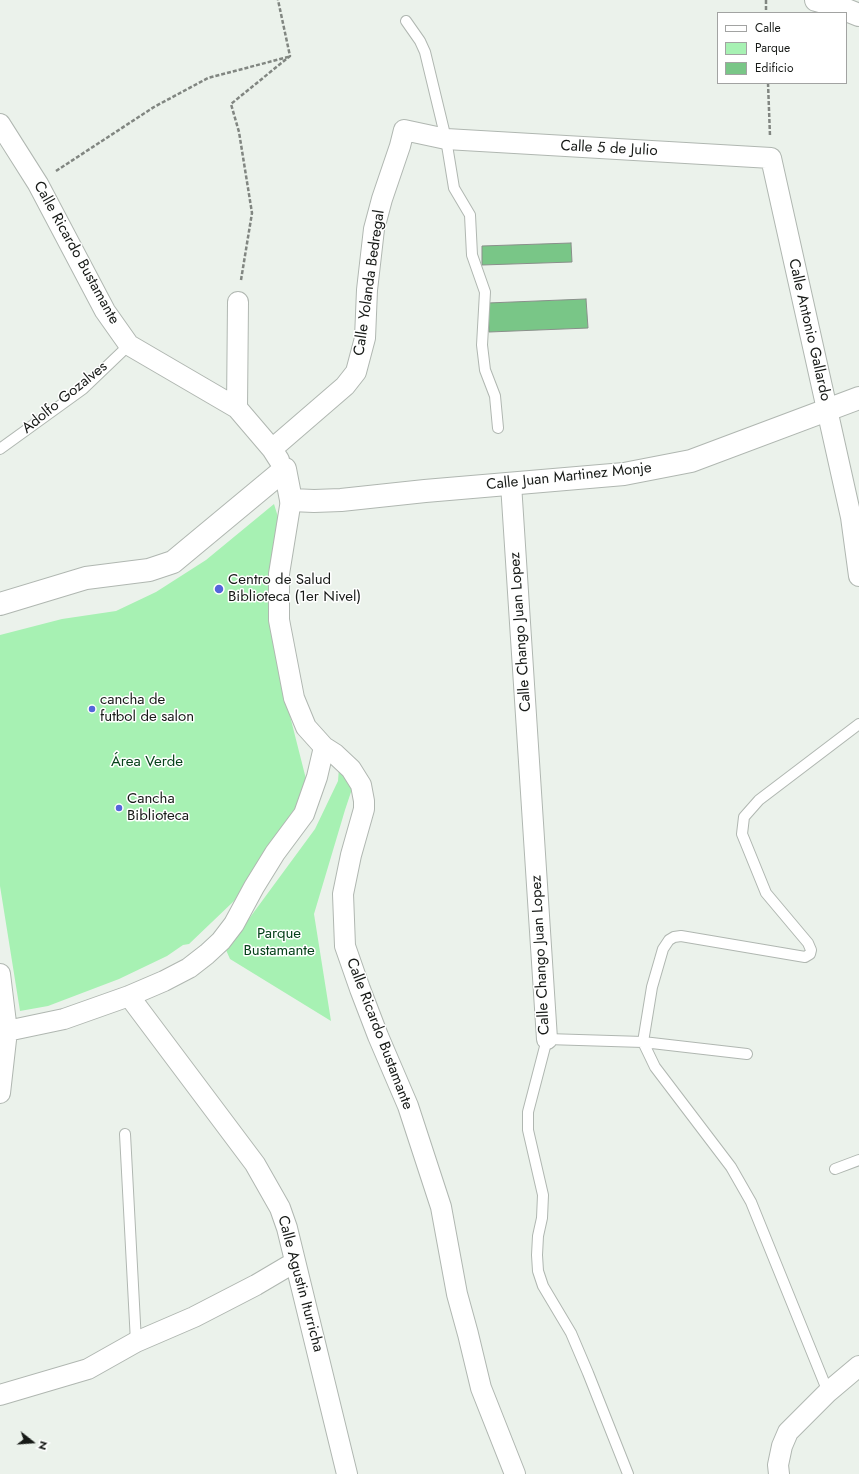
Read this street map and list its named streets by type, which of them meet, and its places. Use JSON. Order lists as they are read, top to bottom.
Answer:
{
  "streets": {
    "street": [
      "Calle 5 de Julio",
      "Calle Ricardo Bustamante",
      "Calle Yolanda Bedregal",
      "Calle Antonio Gallardo",
      "Calle Juan Martinez Monje",
      "Calle Chango Juan Lopez",
      "Calle Agustin Iturricha"
    ],
    "lane": ["Adolfo Gozalves"]
  },
  "crossings": [
    ["Calle 5 de Julio", "Calle Yolanda Bedregal"],
    ["Calle 5 de Julio", "Calle Antonio Gallardo"],
    ["Calle Ricardo Bustamante", "Calle Yolanda Bedregal"],
    ["Calle Ricardo Bustamante", "Adolfo Gozalves"],
    ["Calle Ricardo Bustamante", "Calle Juan Martinez Monje"],
    ["Calle Antonio Gallardo", "Calle Juan Martinez Monje"],
    ["Calle Juan Martinez Monje", "Calle Chango Juan Lopez"]
  ],
  "parks": ["Área Verde", "Parque Bustamante"],
  "places": ["Centro de Salud Biblioteca (1er Nivel)", "cancha de futbol de salon", "Cancha Biblioteca"],
  "legend": ["Calle", "Parque", "Edificio"],
  "north": "right"
}
